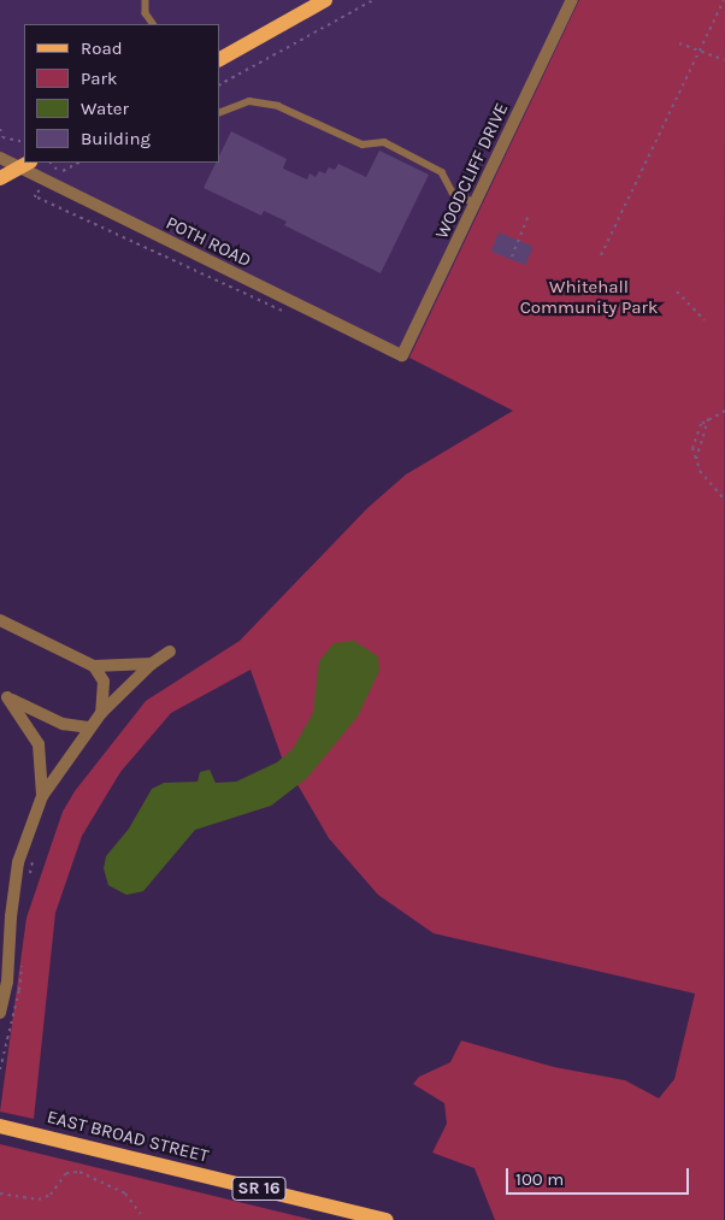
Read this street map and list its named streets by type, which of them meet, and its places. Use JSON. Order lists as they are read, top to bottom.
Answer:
{
  "streets": {
    "main road": ["EAST BROAD STREET", "SR 16"],
    "street": ["WOODCLIFF DRIVE", "POTH ROAD"]
  },
  "crossings": [
    ["WOODCLIFF DRIVE", "POTH ROAD"]
  ],
  "parks": ["Whitehall Community Park"],
  "legend": [
    "Road",
    "Park",
    "Water",
    "Building"
  ],
  "scale_bar": "100 m"
}
